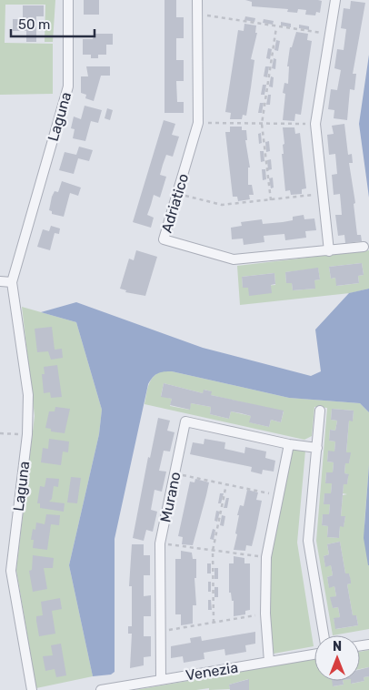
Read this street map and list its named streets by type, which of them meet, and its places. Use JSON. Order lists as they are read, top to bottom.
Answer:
{
  "streets": {
    "street": [
      "Laguna",
      "Adriatico",
      "Murano",
      "Venezia"
    ]
  },
  "crossings": [
    ["Murano", "Venezia"]
  ],
  "scale_bar": "50 m",
  "north": "top"
}
